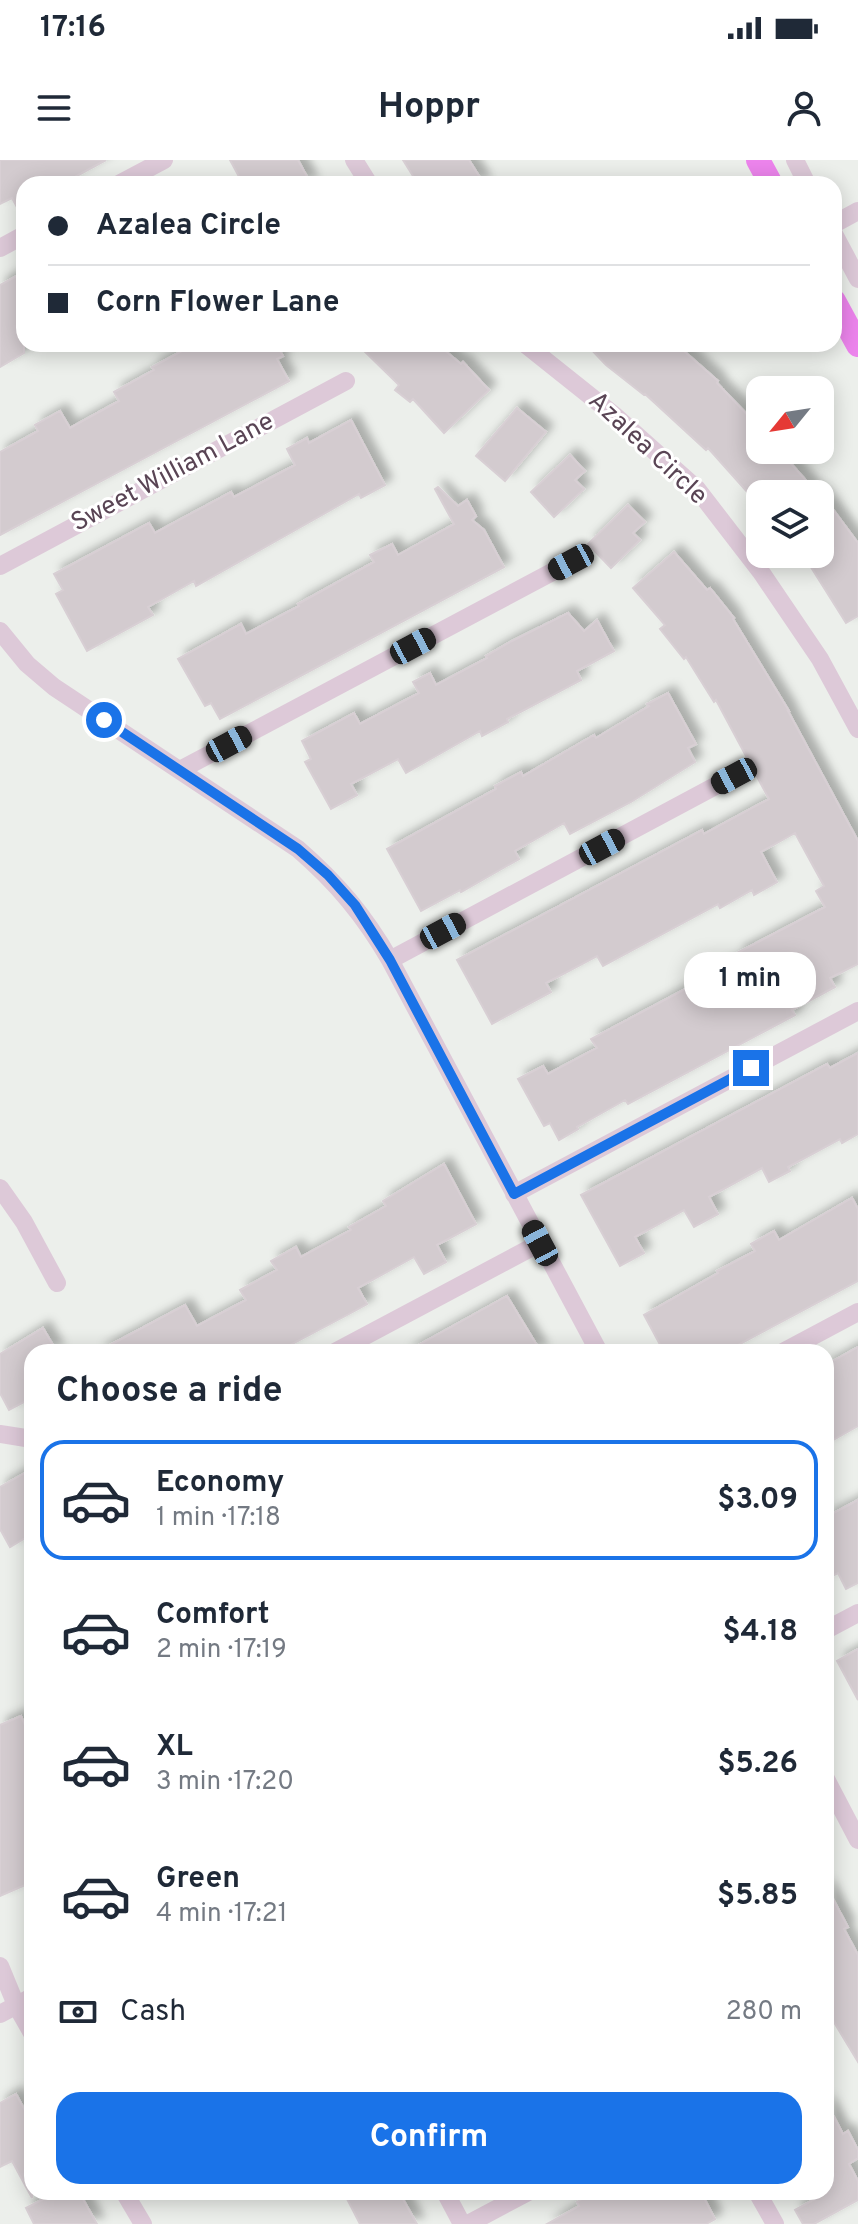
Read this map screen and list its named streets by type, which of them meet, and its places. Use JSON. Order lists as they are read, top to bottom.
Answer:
{
  "streets": {
    "street": ["Azalea Circle", "Sweet William Lane"]
  },
  "north": "bottom left",
  "page": {
    "status": "17:16",
    "header": "Hoppr",
    "banner": ["Azalea Circle", "Corn Flower Lane"],
    "bubble": "1 min",
    "heading": "Choose a ride",
    "list": [
      {
        "name": "Economy",
        "note": "1 min · 17:18",
        "value": "$3.09"
      },
      {
        "name": "Comfort",
        "note": "2 min · 17:19",
        "value": "$4.18"
      },
      {
        "name": "XL",
        "note": "3 min · 17:20",
        "value": "$5.26"
      },
      {
        "name": "Green",
        "note": "4 min · 17:21",
        "value": "$5.85"
      }
    ],
    "pay": ["Cash", "280 m"],
    "buttons": "Confirm"
  }
}
